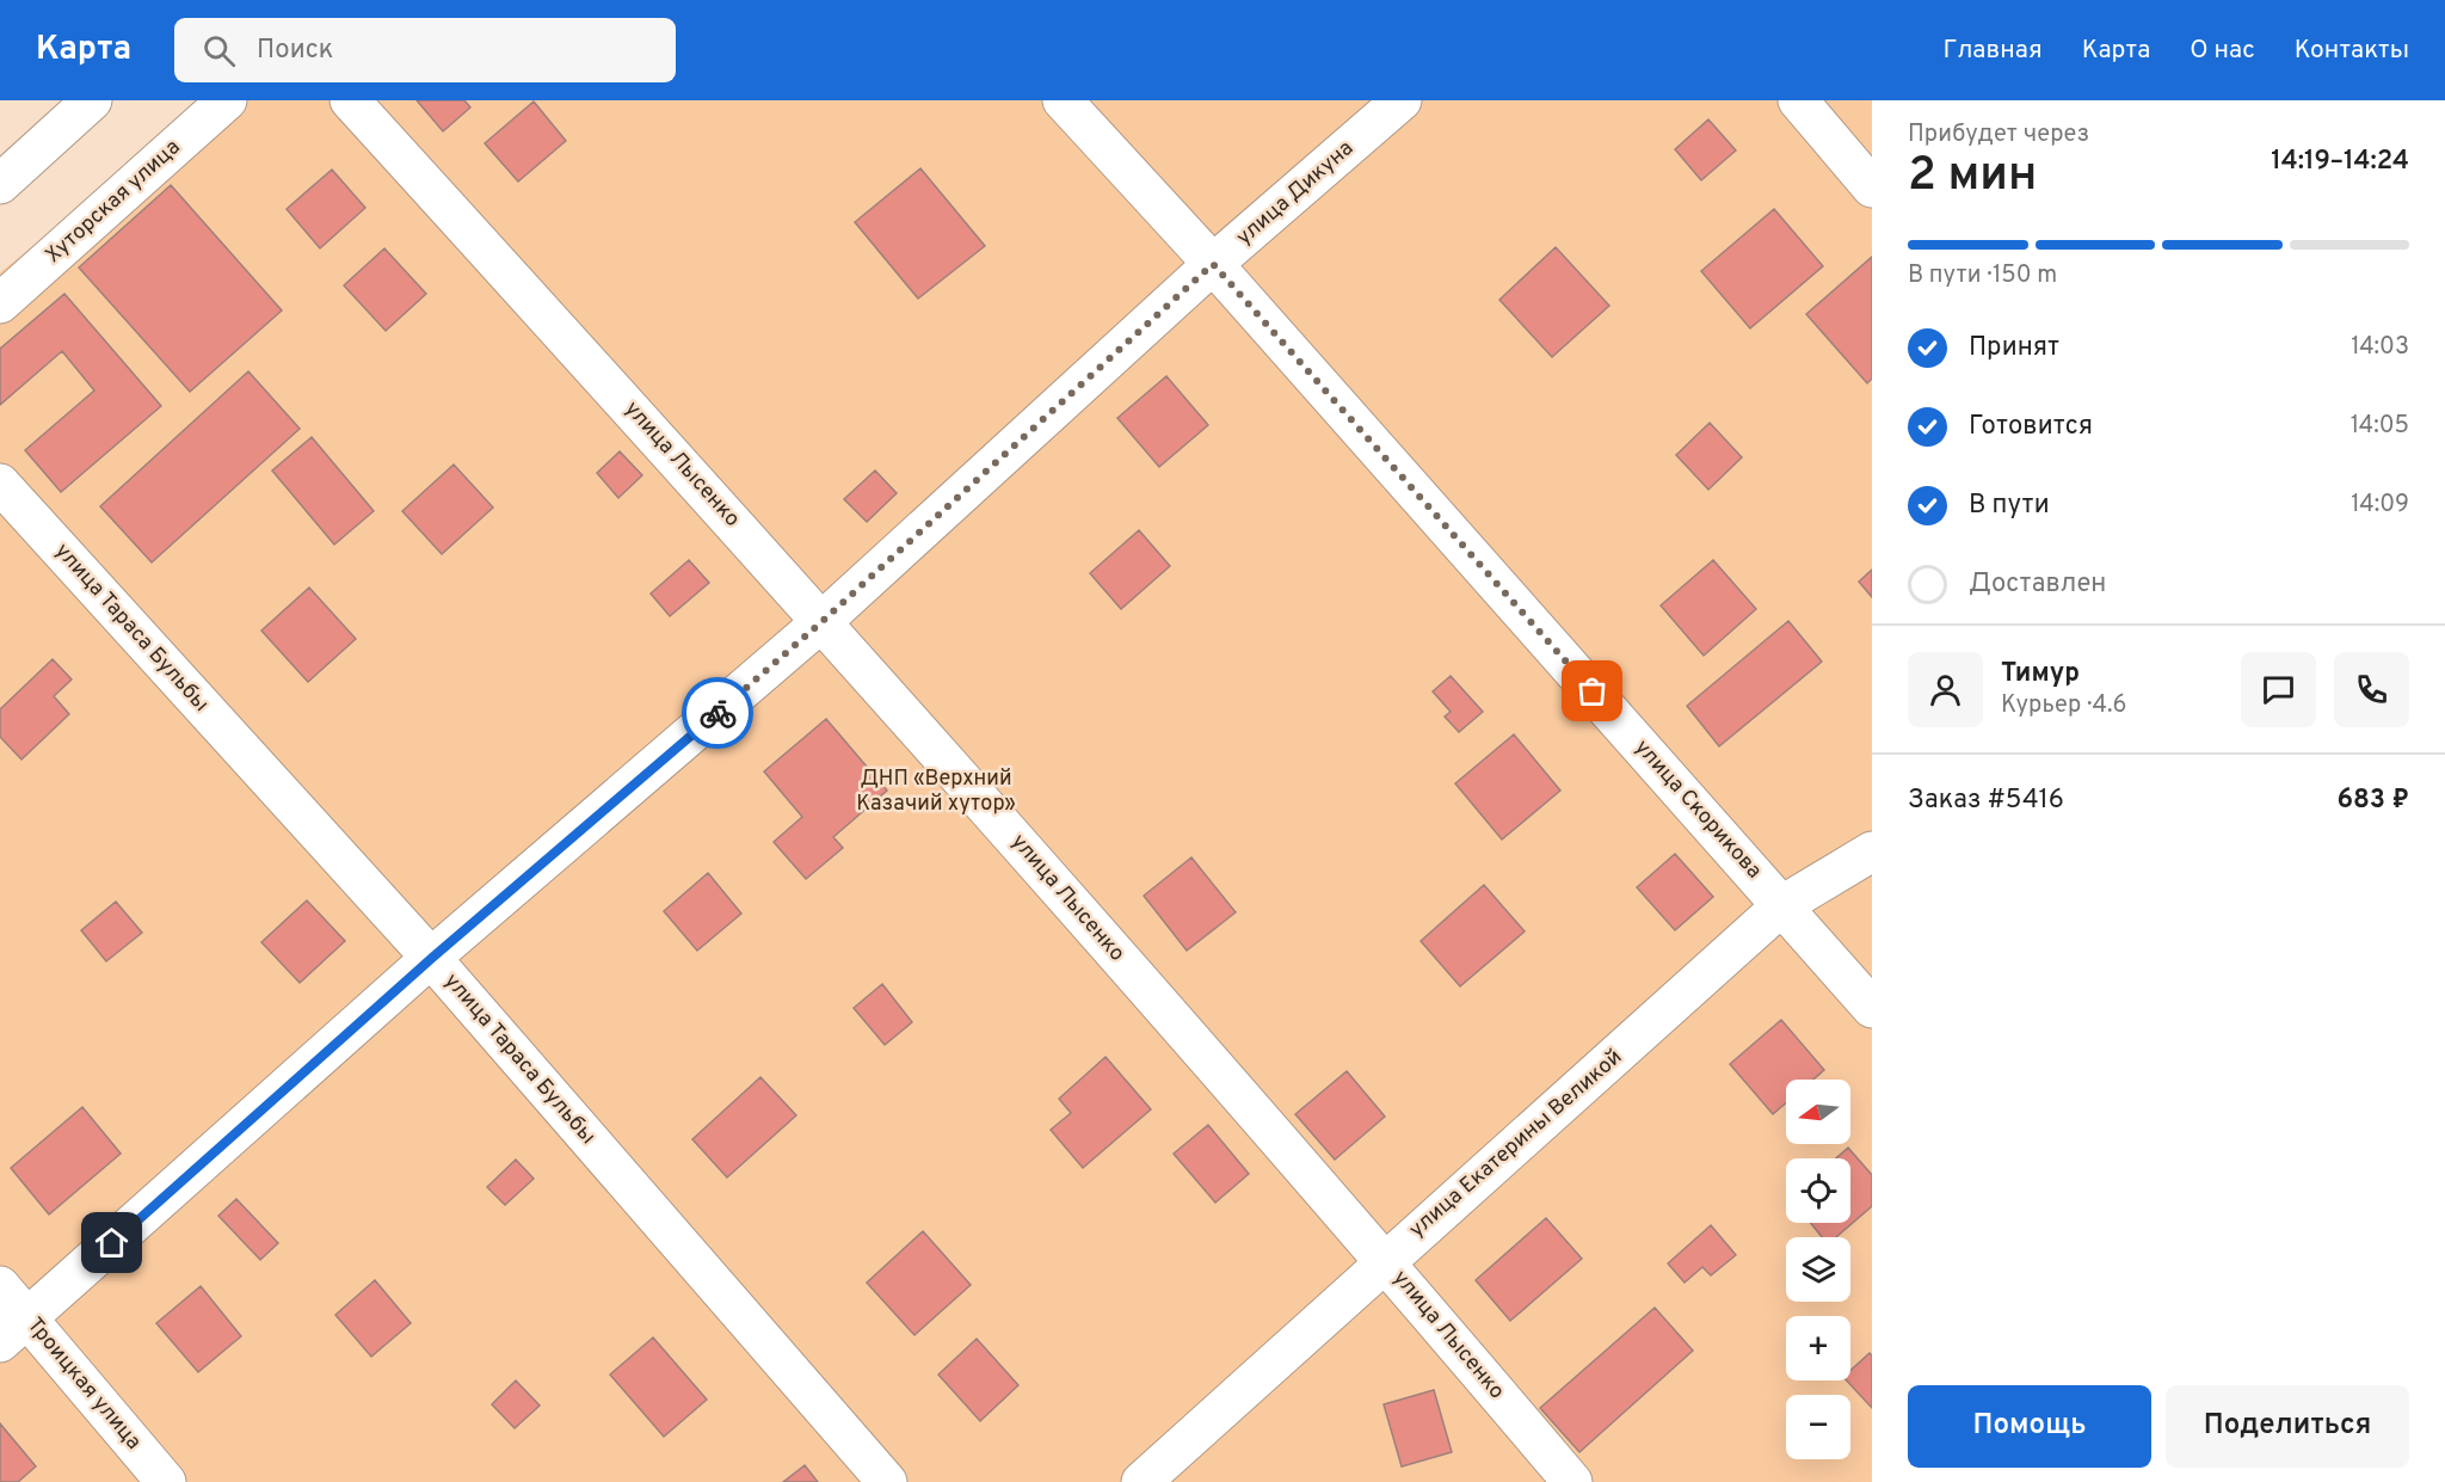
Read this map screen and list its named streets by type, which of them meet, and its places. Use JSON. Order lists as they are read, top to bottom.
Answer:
{
  "streets": {
    "street": [
      "улица Дикуна",
      "Хуторская улица",
      "улица Лысенко",
      "улица Тараса Бульбы",
      "улица Скорикова",
      "улица Екатерины Великой",
      "Троицкая улица"
    ]
  },
  "crossings": [
    ["улица Дикуна", "улица Лысенко"],
    ["улица Дикуна", "улица Тараса Бульбы"],
    ["улица Дикуна", "улица Скорикова"],
    ["улица Дикуна", "Троицкая улица"],
    ["улица Лысенко", "улица Екатерины Великой"],
    ["улица Скорикова", "улица Екатерины Великой"]
  ],
  "parks": ["ДНП «Верхний Казачий хутор»"],
  "north": "left",
  "page": {
    "header": "Карта",
    "search": "Поиск",
    "nav": [
      "Главная",
      "Карта",
      "О нас",
      "Контакты"
    ],
    "heading": ["2 мин", "Прибудет через", "14:19–14:24"],
    "panel": [
      "Тимур",
      "Курьер · 4.6",
      "Заказ #5416",
      "683 ₽"
    ],
    "bar": "В пути · 150 m",
    "list": [
      ["Принят", "14:03"],
      ["Готовится", "14:05"],
      ["В пути", "14:09"],
      "Доставлен"
    ],
    "map_buttons": ["+", "−"],
    "buttons": ["Помощь", "Поделиться"]
  }
}
